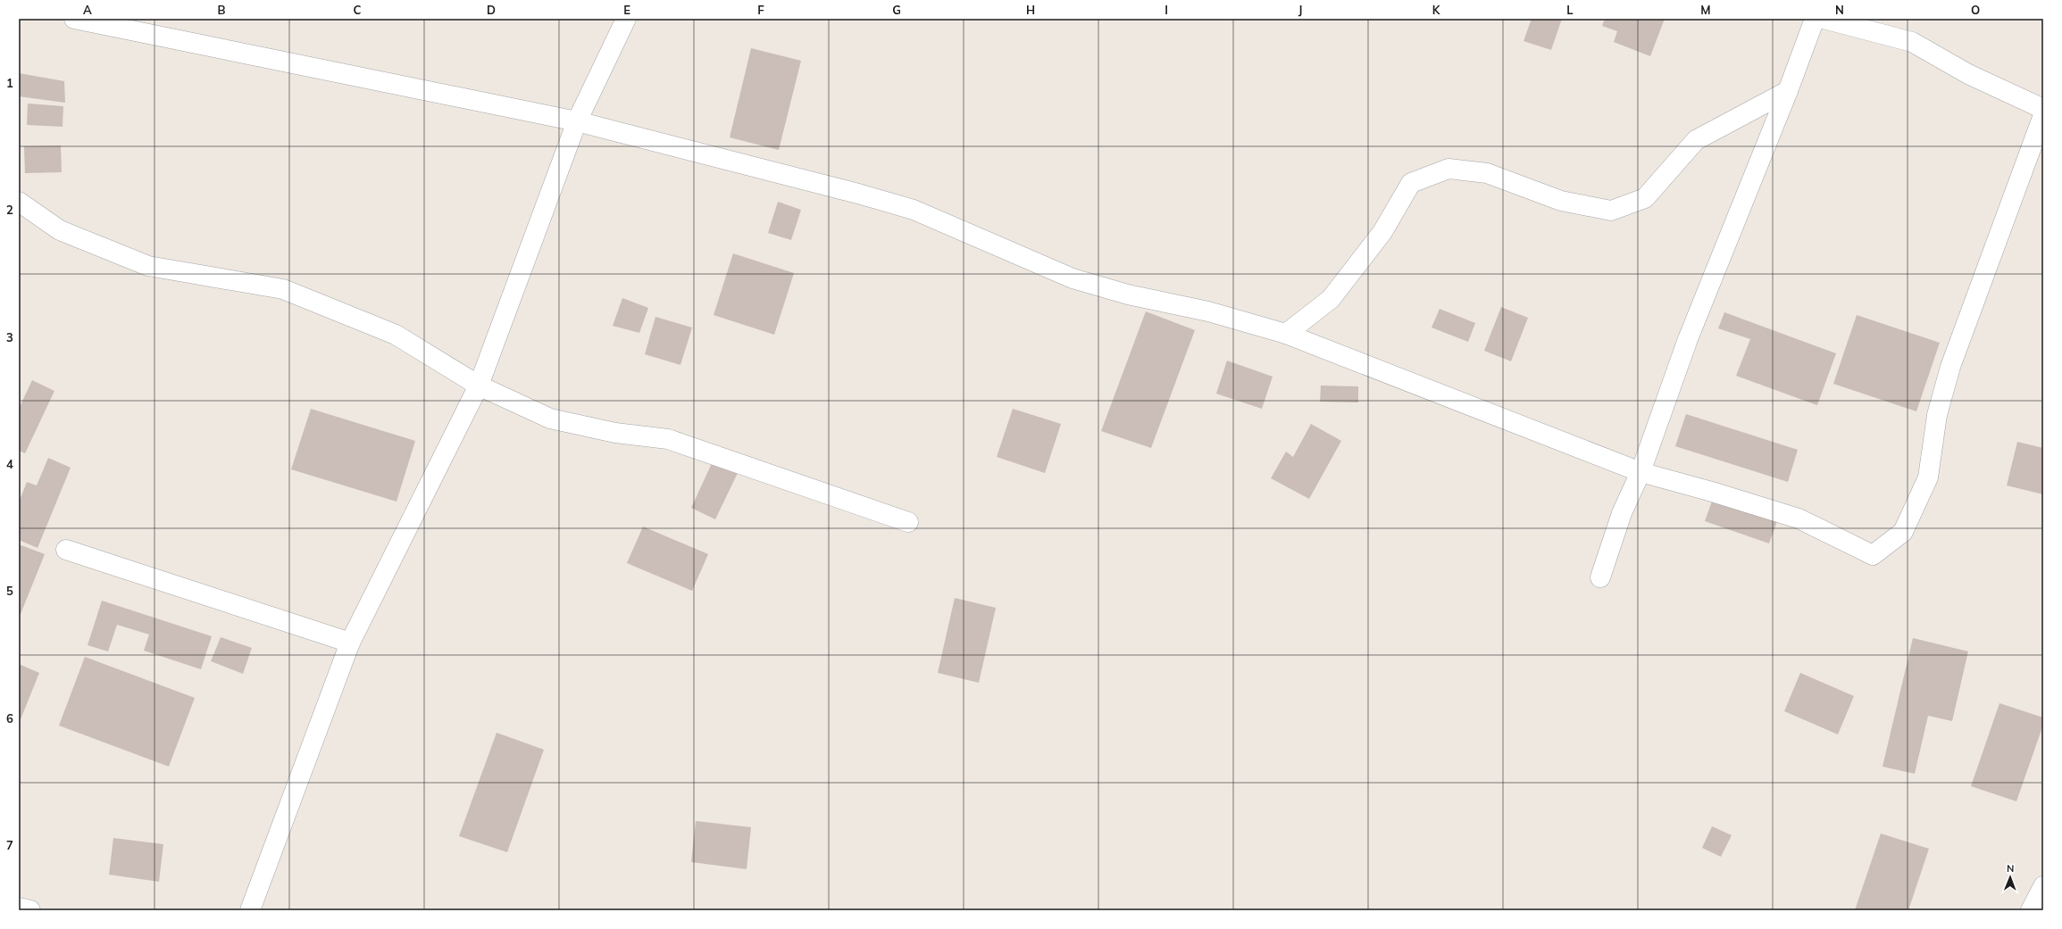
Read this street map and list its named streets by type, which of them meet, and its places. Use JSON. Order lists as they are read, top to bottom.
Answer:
{
  "north": "top",
  "grid": {
    "columns": [
      "A",
      "B",
      "C",
      "D",
      "E",
      "F",
      "G",
      "H",
      "I",
      "J",
      "K",
      "L",
      "M",
      "N",
      "O"
    ],
    "rows": [
      "1",
      "2",
      "3",
      "4",
      "5",
      "6",
      "7"
    ]
  }
}
